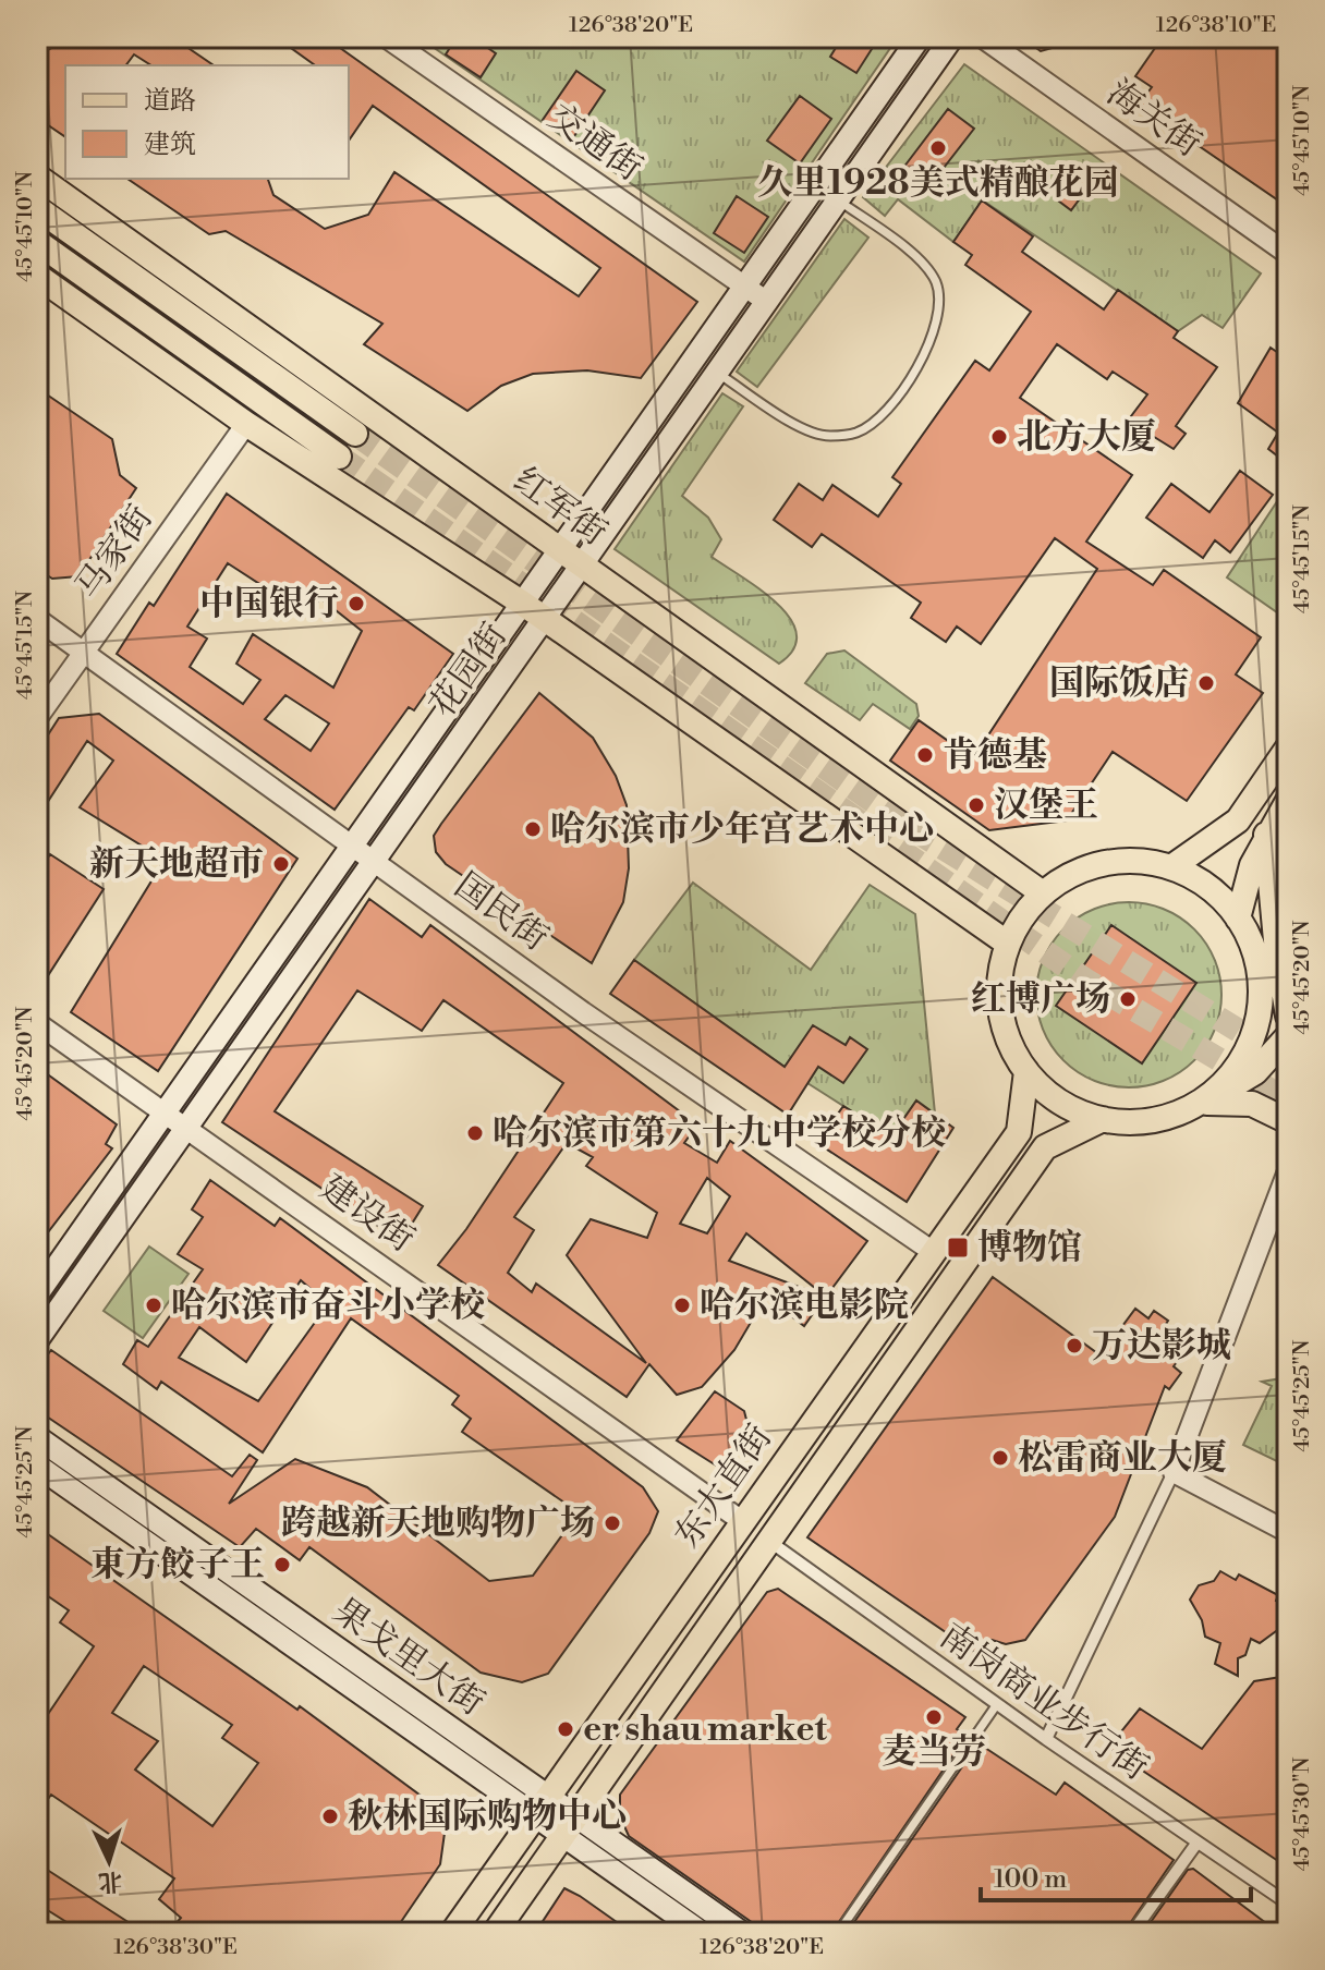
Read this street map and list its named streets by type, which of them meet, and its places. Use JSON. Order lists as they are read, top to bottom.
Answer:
{
  "streets": {
    "main road": [
      "红军街",
      "花园街",
      "东大直街",
      "果戈里大街"
    ],
    "street": [
      "海关街",
      "交通街",
      "马家街",
      "国民街",
      "建设街",
      "南岗商业步行街"
    ]
  },
  "crossings": [
    ["交通街", "花园街"],
    ["红军街", "花园街"],
    ["红军街", "东大直街"],
    ["马家街", "国民街"],
    ["花园街", "国民街"],
    ["花园街", "建设街"],
    ["国民街", "东大直街"],
    ["建设街", "东大直街"],
    ["东大直街", "果戈里大街"],
    ["东大直街", "南岗商业步行街"]
  ],
  "places": {
    "other": [
      "久里1928美式精酿花园",
      "北方大厦",
      "中国银行",
      "国际饭店",
      "肯德基",
      "汉堡王",
      "哈尔滨市少年宫艺术中心",
      "新天地超市",
      "红博广场",
      "哈尔滨市第六十九中学校分校",
      "哈尔滨市奋斗小学校",
      "哈尔滨电影院",
      "万达影城",
      "松雷商业大厦",
      "跨越新天地购物广场",
      "東方餃子王",
      "麦当劳",
      "er shau market",
      "秋林国际购物中心"
    ],
    "transit": ["博物馆"]
  },
  "legend": ["道路", "建筑"],
  "scale_bar": "100 m",
  "north": "bottom",
  "coordinates": [
    "126°38'20\"E",
    "126°38'10\"E",
    "45°45'10\"N",
    "45°45'15\"N",
    "45°45'20\"N",
    "45°45'25\"N",
    "45°45'30\"N",
    "126°38'30\"E"
  ]
}
